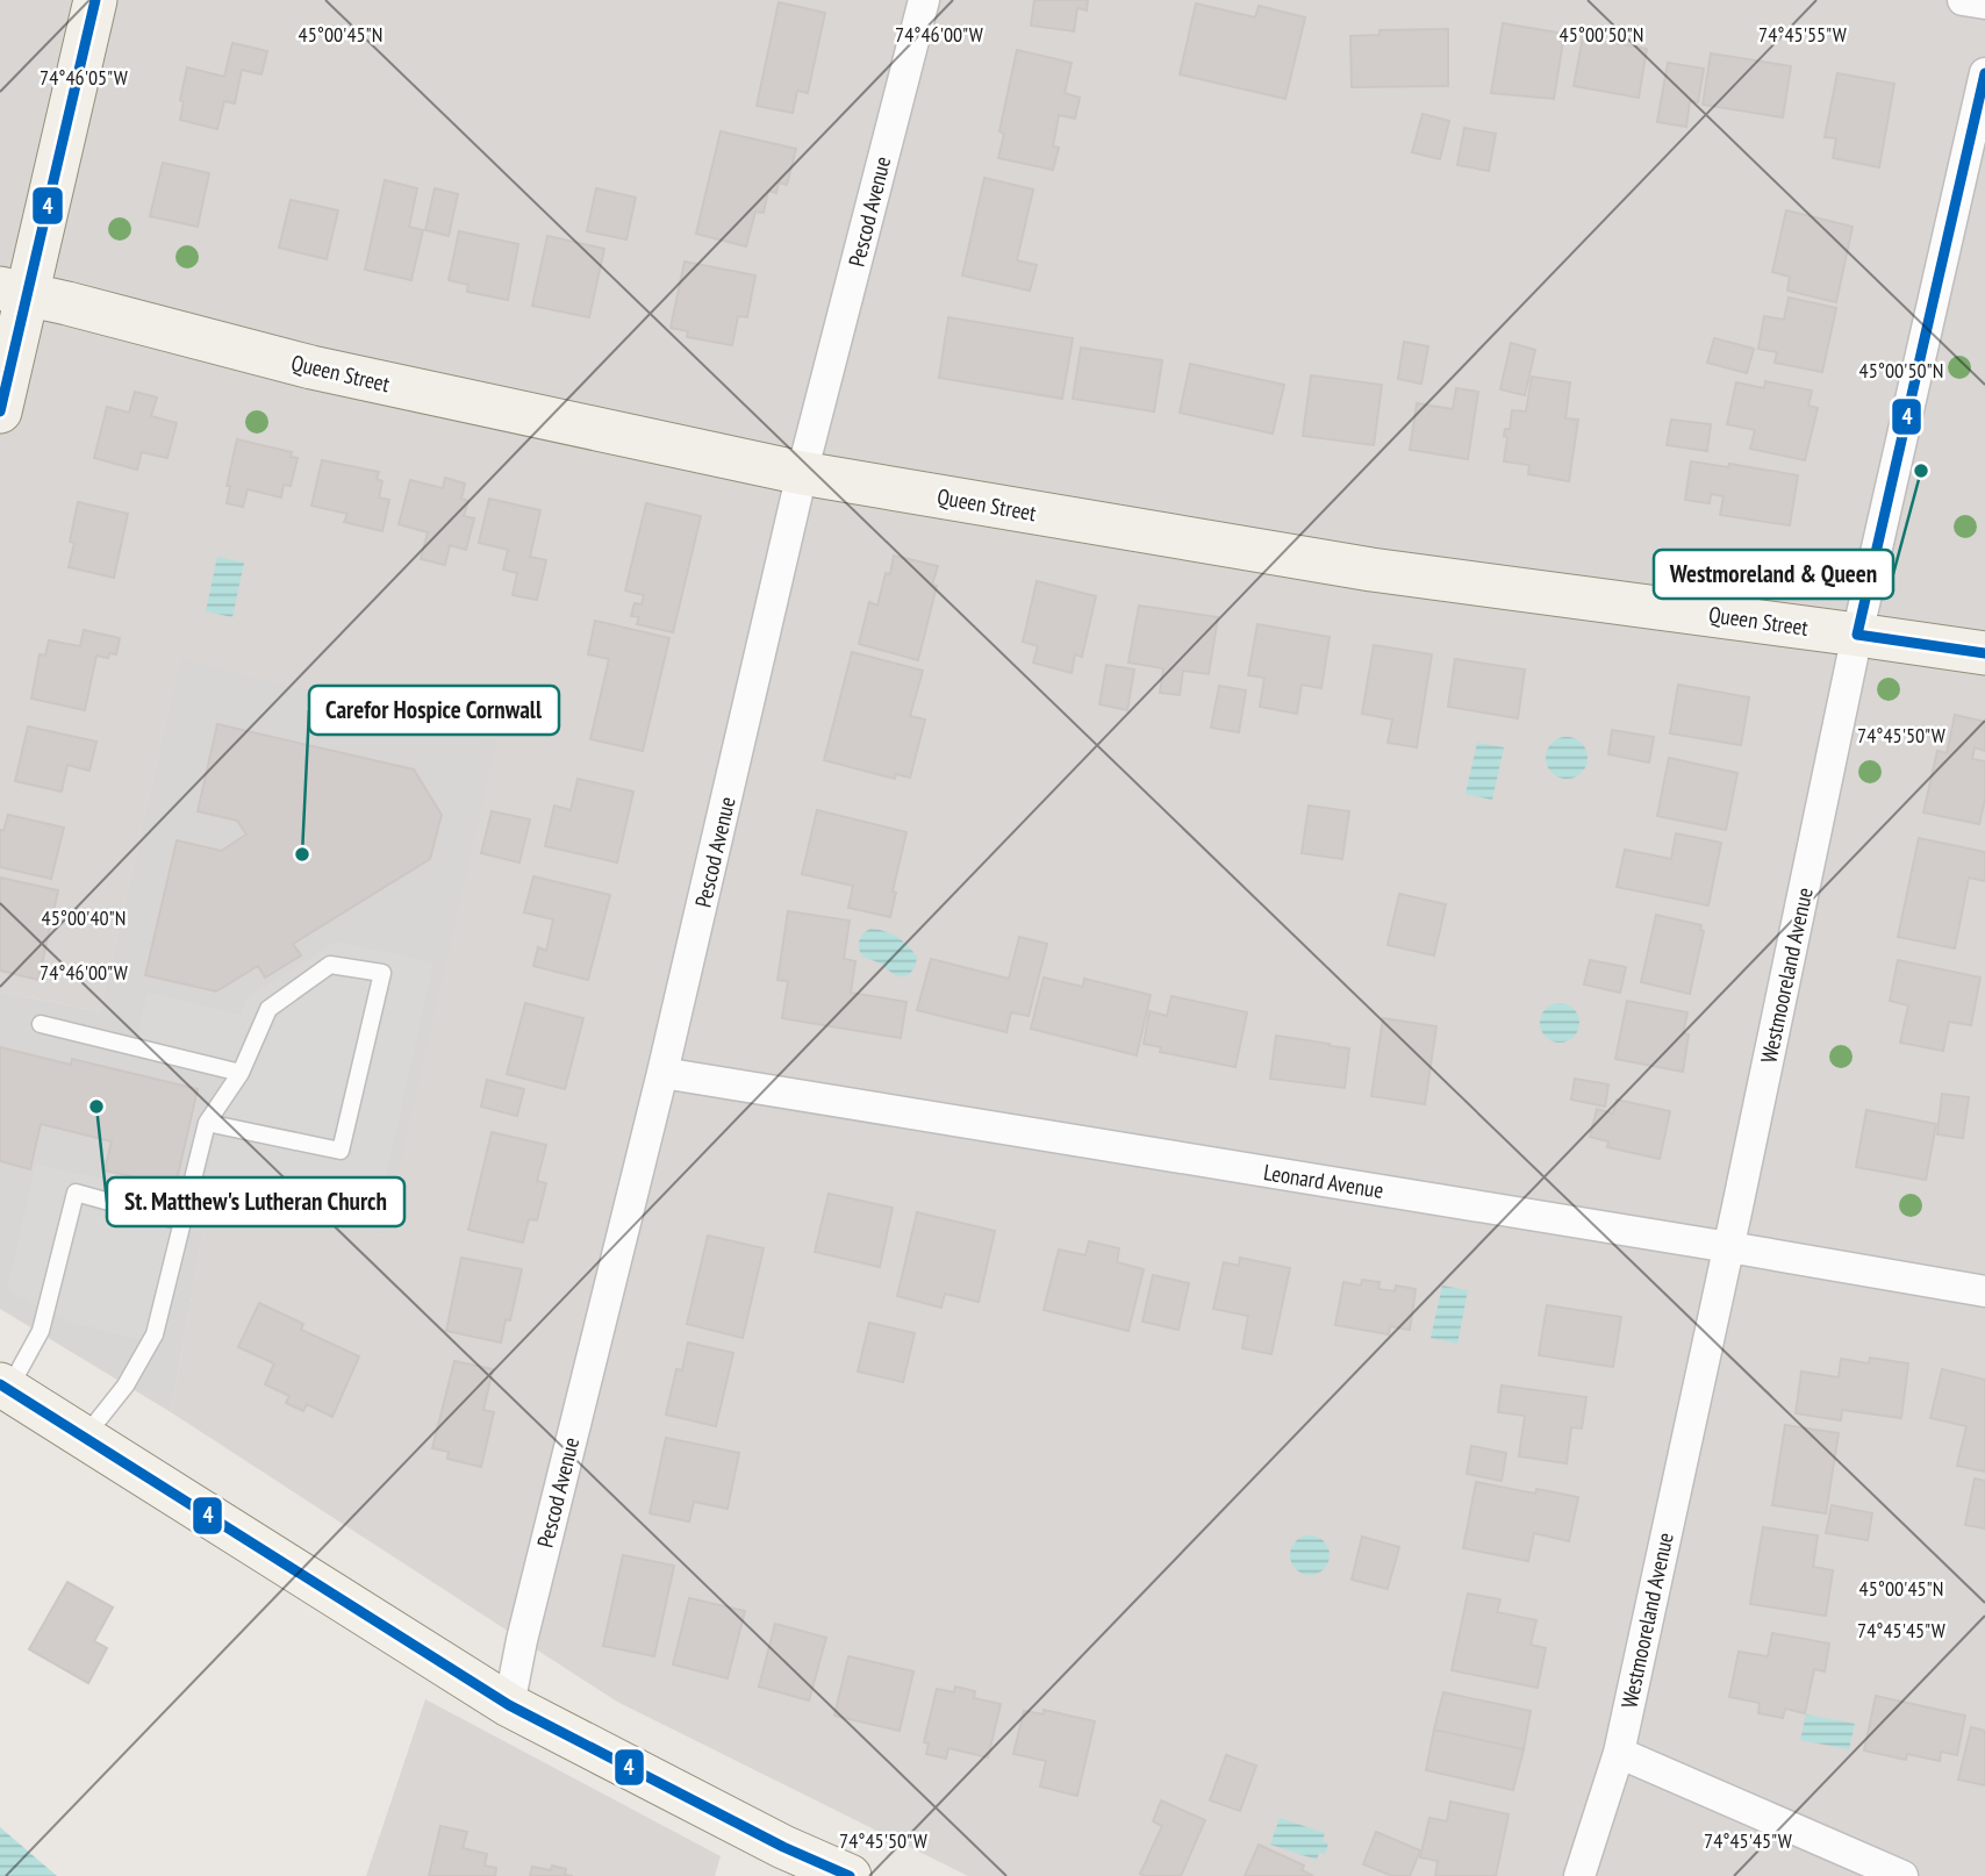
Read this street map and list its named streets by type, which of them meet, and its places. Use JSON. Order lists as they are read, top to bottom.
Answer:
{
  "streets": {
    "street": [
      "Pescod Avenue",
      "Queen Street",
      "Westmooreland Avenue",
      "Leonard Avenue"
    ]
  },
  "crossings": [
    ["Pescod Avenue", "Queen Street"],
    ["Pescod Avenue", "Leonard Avenue"],
    ["Queen Street", "Westmooreland Avenue"],
    ["Westmooreland Avenue", "Leonard Avenue"]
  ],
  "places": ["Westmoreland & Queen", "Carefor Hospice Cornwall", "St. Matthew's Lutheran Church"],
  "lines": ["transit line 4"],
  "coordinates": [
    "45°00'45\"N",
    "45°00'50\"N",
    "74°46'00\"W",
    "74°45'55\"W",
    "74°46'05\"W",
    "74°45'50\"W",
    "45°00'40\"N",
    "74°45'45\"W"
  ]
}
